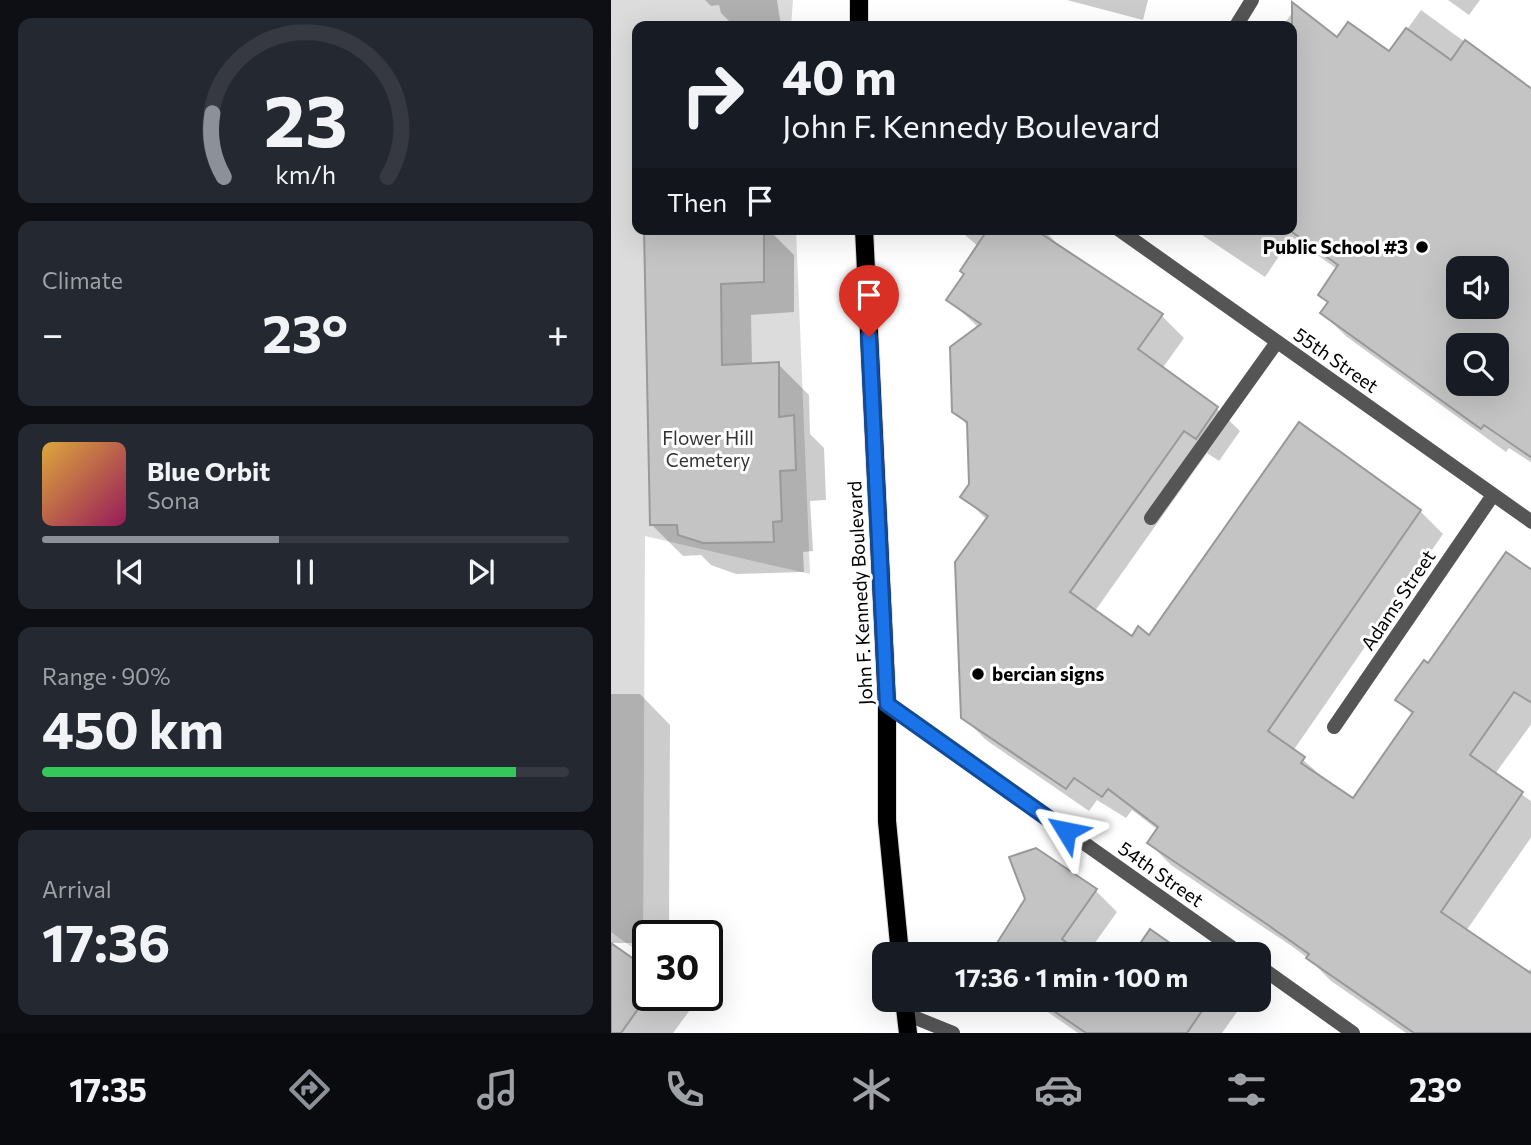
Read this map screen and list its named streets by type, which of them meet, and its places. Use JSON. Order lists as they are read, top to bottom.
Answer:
{
  "streets": {
    "main road": ["John F. Kennedy Boulevard"],
    "street": ["55th Street", "Adams Street", "54th Street"]
  },
  "crossings": [
    ["55th Street", "Adams Street"],
    ["John F. Kennedy Boulevard", "54th Street"]
  ],
  "parks": ["Flower Hill Cemetery"],
  "places": ["Public School #3", "bercian signs"],
  "page": {
    "turn": ["40 m", "John F. Kennedy Boulevard"],
    "then": "Then",
    "tile": [
      "Climate",
      ["Range · 90%", "450 km"],
      ["Arrival", "17:36"]
    ],
    "heat": ["−", "23°", "+"],
    "song": ["Blue Orbit", "Sona"],
    "limit": "30",
    "trip": "17:36 · 1 min · 100 m",
    "tabs": ["17:35", "23°"],
    "gauge": ["23", "km/h"]
  }
}
